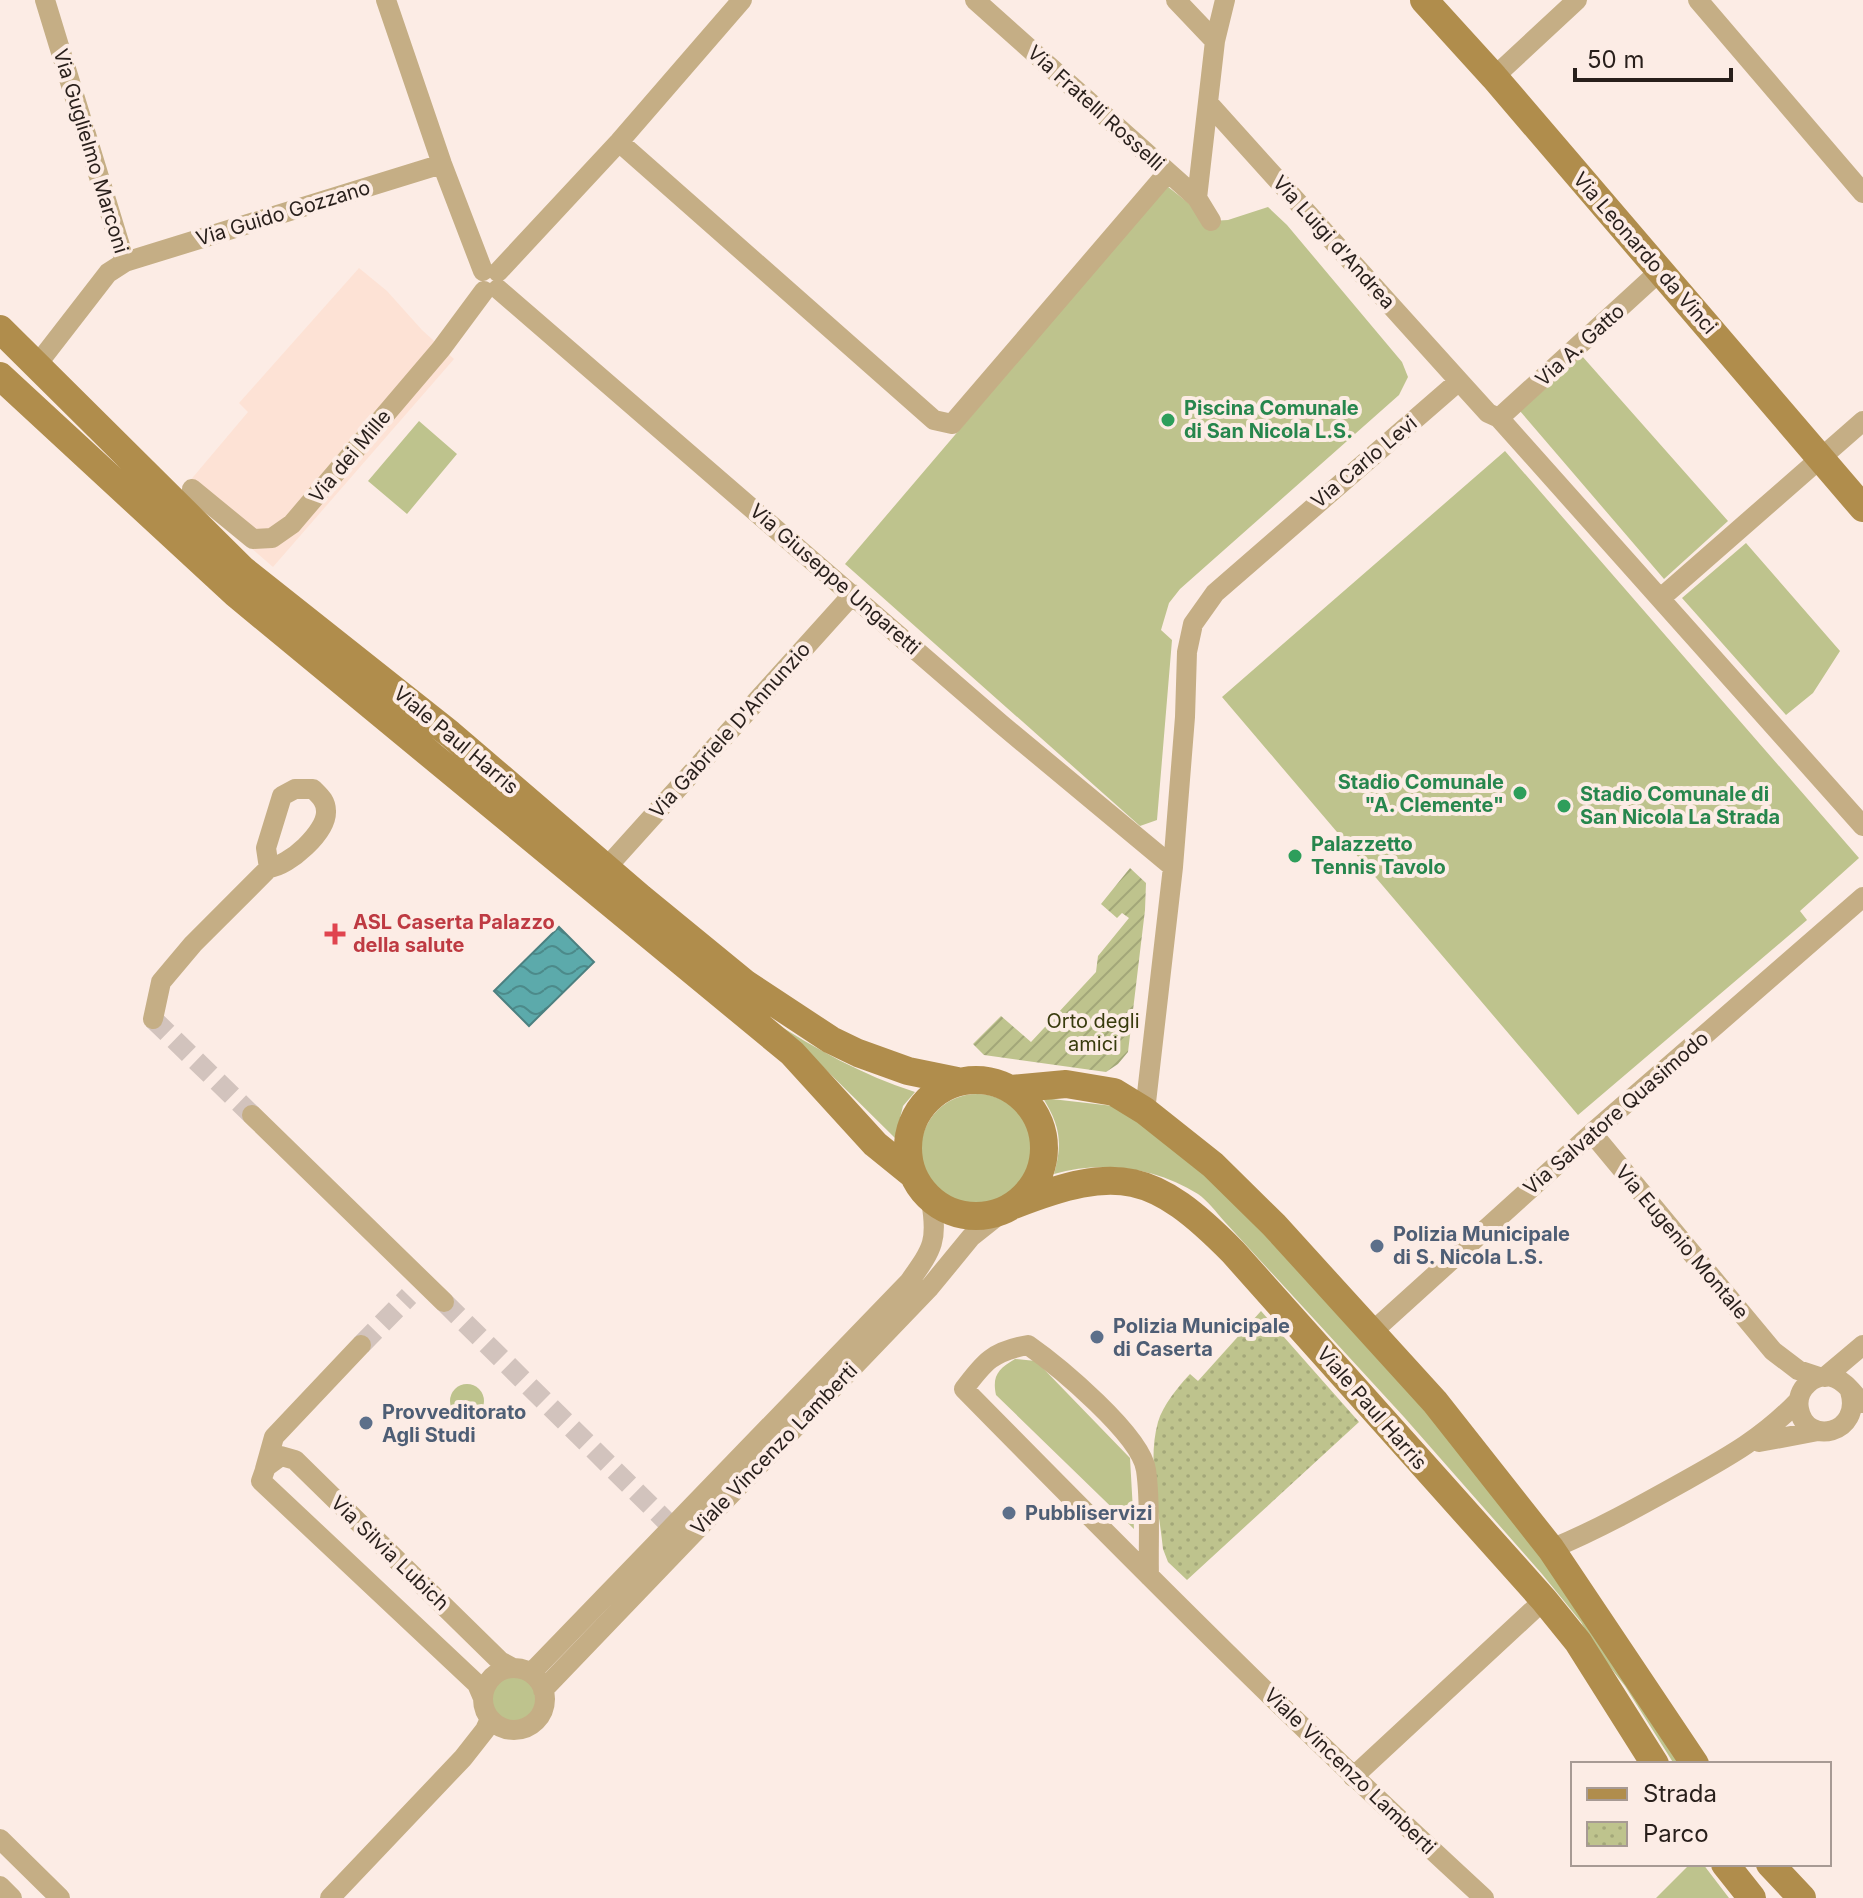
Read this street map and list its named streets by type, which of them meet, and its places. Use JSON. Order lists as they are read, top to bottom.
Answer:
{
  "streets": {
    "street": [
      "Via Fratelli Rosselli",
      "Via Guglielmo Marconi",
      "Via Guido Gozzano",
      "Via Luigi d'Andrea",
      "Via Leonardo da Vinci",
      "Via A. Gatto",
      "Via dei Mille",
      "Via Carlo Levi",
      "Via Giuseppe Ungaretti",
      "Via Gabriele D'Annunzio",
      "Viale Paul Harris",
      "Via Salvatore Quasimodo",
      "Via Eugenio Montale",
      "Viale Vincenzo Lamberti",
      "Via Silvia Lubich"
    ]
  },
  "crossings": [
    ["Via Guglielmo Marconi", "Via Guido Gozzano"],
    ["Via Guglielmo Marconi", "Viale Paul Harris"],
    ["Via Luigi d'Andrea", "Via Carlo Levi"],
    ["Via Leonardo da Vinci", "Via A. Gatto"],
    ["Via dei Mille", "Via Giuseppe Ungaretti"],
    ["Via Carlo Levi", "Via Giuseppe Ungaretti"],
    ["Via Carlo Levi", "Viale Paul Harris"],
    ["Via Giuseppe Ungaretti", "Via Gabriele D'Annunzio"],
    ["Via Gabriele D'Annunzio", "Viale Paul Harris"],
    ["Viale Paul Harris", "Viale Vincenzo Lamberti"],
    ["Via Salvatore Quasimodo", "Via Eugenio Montale"],
    ["Viale Vincenzo Lamberti", "Via Silvia Lubich"]
  ],
  "parks": ["Orto degli amici"],
  "places": {
    "other": [
      "Piscina Comunale di San Nicola L.S.",
      "Stadio Comunale \"A. Clemente\"",
      "Stadio Comunale di San Nicola La Strada",
      "Palazzetto Tennis Tavolo",
      "Polizia Municipale di S. Nicola L.S.",
      "Polizia Municipale di Caserta",
      "Provveditorato Agli Studi",
      "Pubbliservizi"
    ],
    "health": ["ASL Caserta Palazzo della salute"]
  },
  "legend": ["Strada", "Parco"],
  "scale_bar": "50 m"
}
